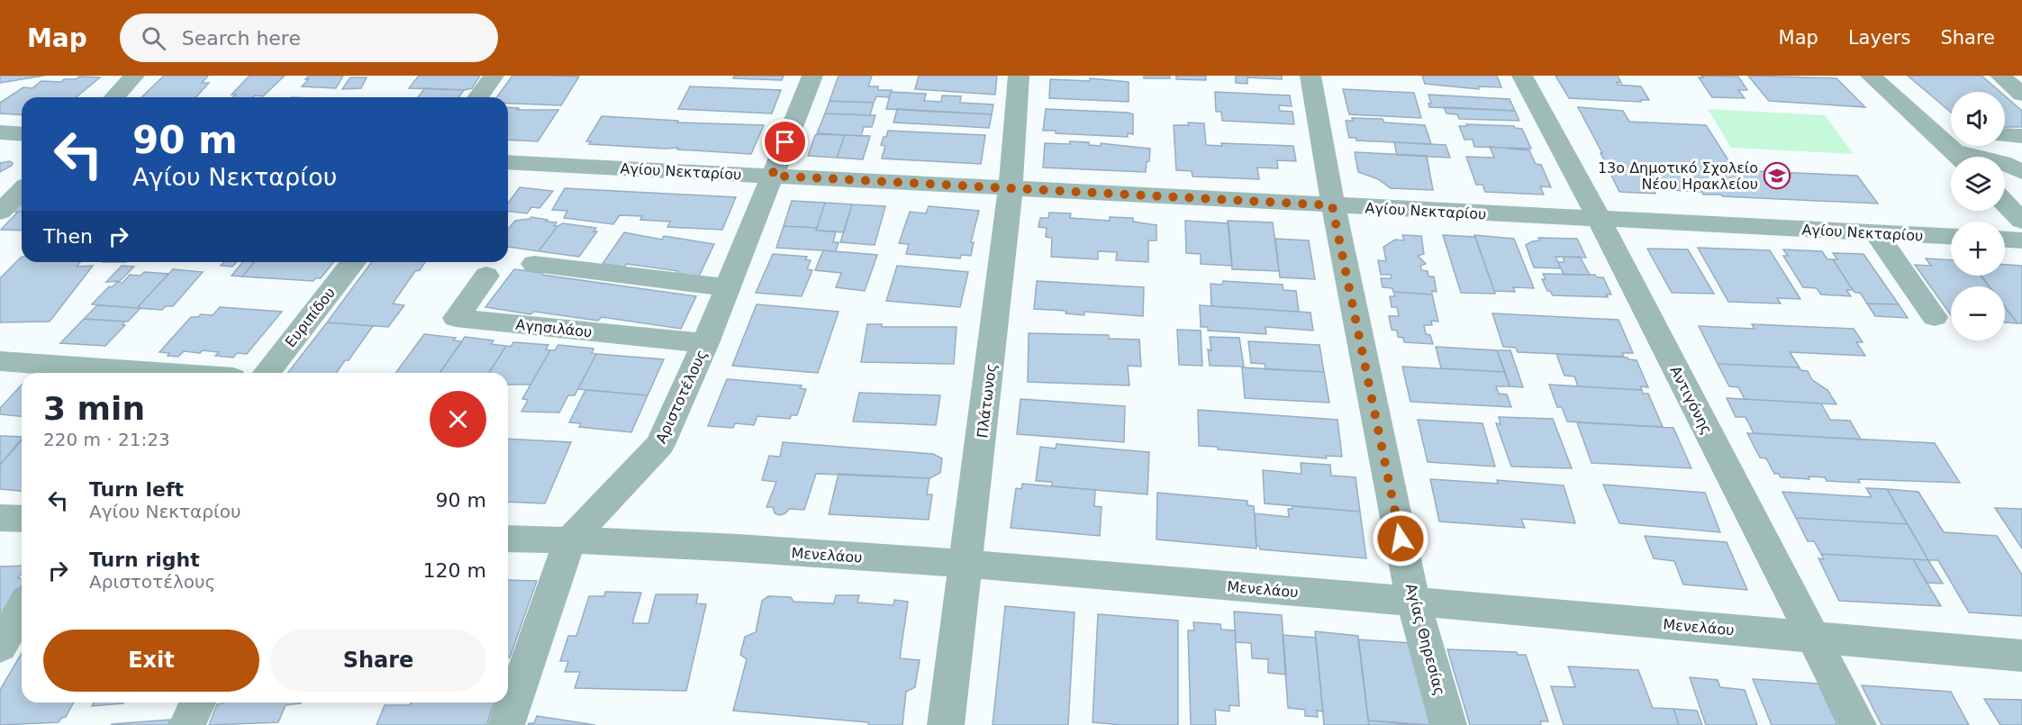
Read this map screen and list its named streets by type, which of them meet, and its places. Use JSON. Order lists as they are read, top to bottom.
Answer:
{
  "streets": {
    "street": [
      "Αγίου Νεκταρίου",
      "Ευριπίδου",
      "Αγησιλάου",
      "Αριστοτέλους",
      "Αντιγόνης",
      "Πλάτωνος",
      "Μενελάου",
      "Αγίας Θηρεσίας"
    ]
  },
  "crossings": [
    ["Αγίου Νεκταρίου", "Αριστοτέλους"],
    ["Αγίου Νεκταρίου", "Αντιγόνης"],
    ["Αγίου Νεκταρίου", "Πλάτωνος"],
    ["Αγίου Νεκταρίου", "Αγίας Θηρεσίας"],
    ["Αγησιλάου", "Αριστοτέλους"],
    ["Αριστοτέλους", "Μενελάου"],
    ["Αντιγόνης", "Μενελάου"],
    ["Πλάτωνος", "Μενελάου"],
    ["Μενελάου", "Αγίας Θηρεσίας"]
  ],
  "places": {
    "school or university": ["13ο Δημοτικό Σχολείο Νέου Ηρακλείου"]
  },
  "page": {
    "header": "Map",
    "search": "Search here",
    "nav": ["Map", "Layers", "Share"],
    "map_buttons": ["+", "−"],
    "turn": ["90 m", "Αγίου Νεκταρίου"],
    "then": "Then",
    "heading": ["3 min", "220 m · 21:23"],
    "list": [
      {
        "name": "Turn left",
        "note": "Αγίου Νεκταρίου",
        "value": "90 m"
      },
      {
        "name": "Turn right",
        "note": "Αριστοτέλους",
        "value": "120 m"
      }
    ],
    "buttons": ["Exit", "Share"]
  }
}
